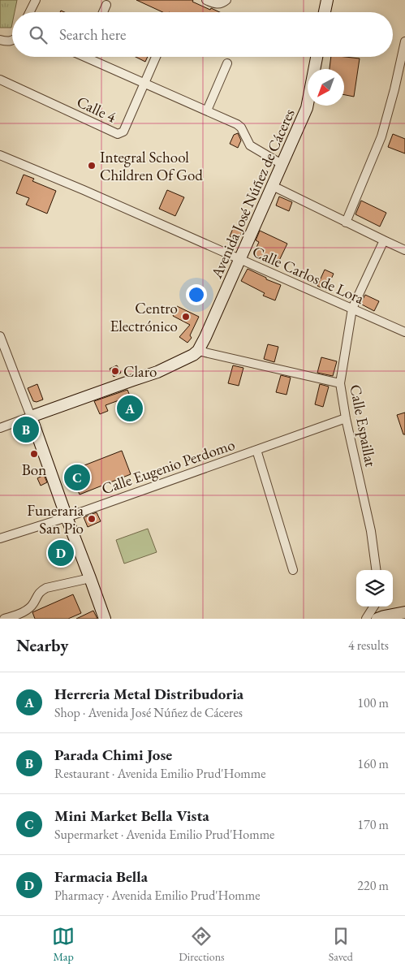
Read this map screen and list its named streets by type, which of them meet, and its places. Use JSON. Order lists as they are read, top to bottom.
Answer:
{
  "streets": {
    "main road": ["Avenida José Núñez de Cáceres"],
    "street": [
      "Calle 4",
      "Calle Carlos de Lora",
      "Calle Espaillat",
      "Calle Eugenio Perdomo"
    ]
  },
  "crossings": [
    ["Avenida José Núñez de Cáceres", "Calle Carlos de Lora"],
    ["Calle Carlos de Lora", "Calle Espaillat"],
    ["Calle Espaillat", "Calle Eugenio Perdomo"]
  ],
  "places": [
    "Integral School Children Of God",
    "Centro Electrónico",
    "Claro",
    "Bon",
    "Funeraria San Pio"
  ],
  "north": "bottom left",
  "page": {
    "search": "Search here",
    "pins": [
      "A",
      "B",
      "C",
      "D"
    ],
    "heading": ["Nearby", "4 results"],
    "list": [
      {
        "mark": "A",
        "name": "Herreria Metal Distribudoria",
        "note": "Shop · Avenida José Núñez de Cáceres",
        "value": "100 m"
      },
      {
        "mark": "B",
        "name": "Parada Chimi Jose",
        "note": "Restaurant · Avenida Emilio Prud'Homme",
        "value": "160 m"
      },
      {
        "mark": "C",
        "name": "Mini Market Bella Vista",
        "note": "Supermarket · Avenida Emilio Prud'Homme",
        "value": "170 m"
      },
      {
        "mark": "D",
        "name": "Farmacia Bella",
        "note": "Pharmacy · Avenida Emilio Prud'Homme",
        "value": "220 m"
      }
    ],
    "nav": ["Map", "Directions", "Saved"]
  }
}
